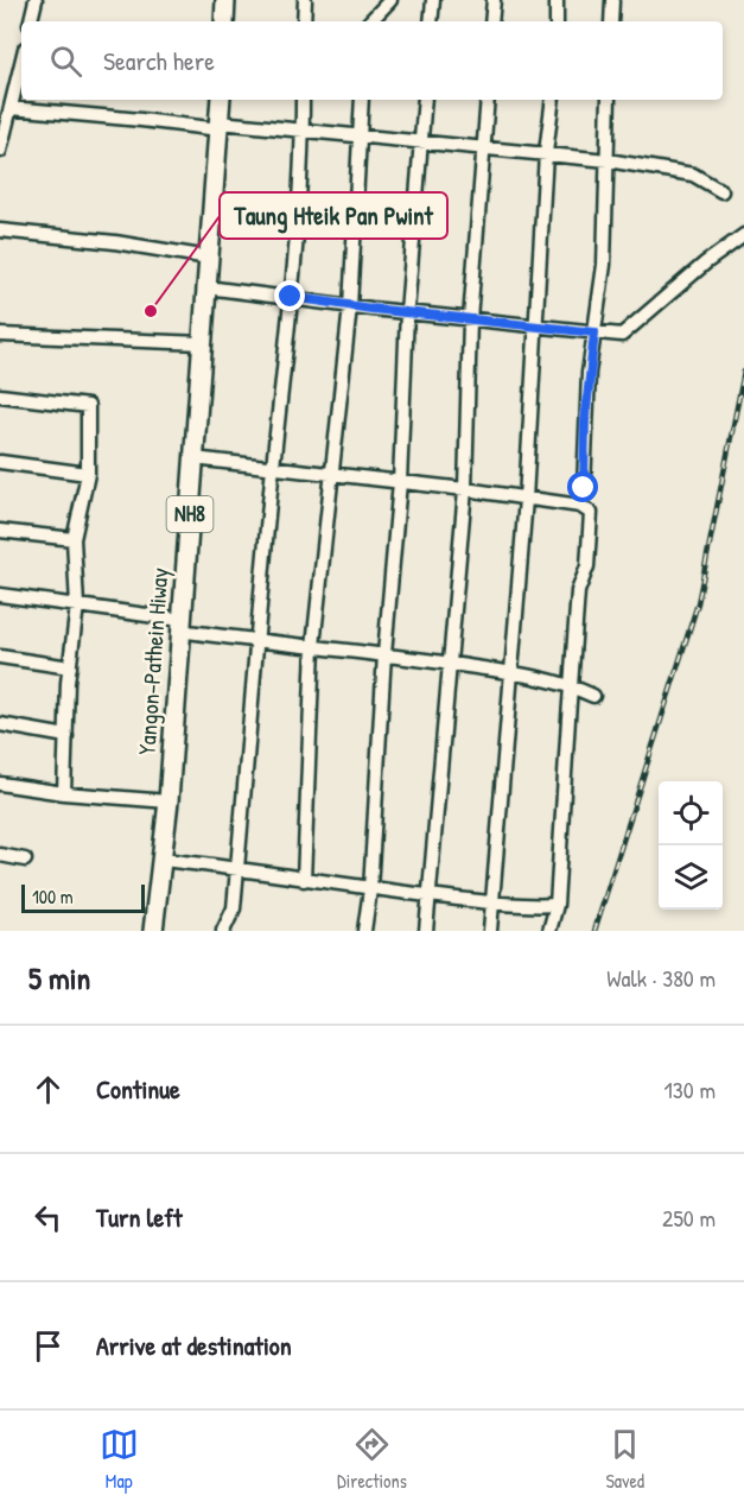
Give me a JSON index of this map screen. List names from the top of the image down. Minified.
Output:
{"streets":{"highway":["NH8","Yangon-Pathein Hiway"]},"places":["Taung Hteik Pan Pwint"],"scale_bar":"100 m","page":{"search":"Search here","scale":"100 m","heading":["5 min","Walk · 380 m"],"list":[["Continue","130 m"],["Turn left","250 m"],"Arrive at destination"],"nav":["Map","Directions","Saved"]}}
